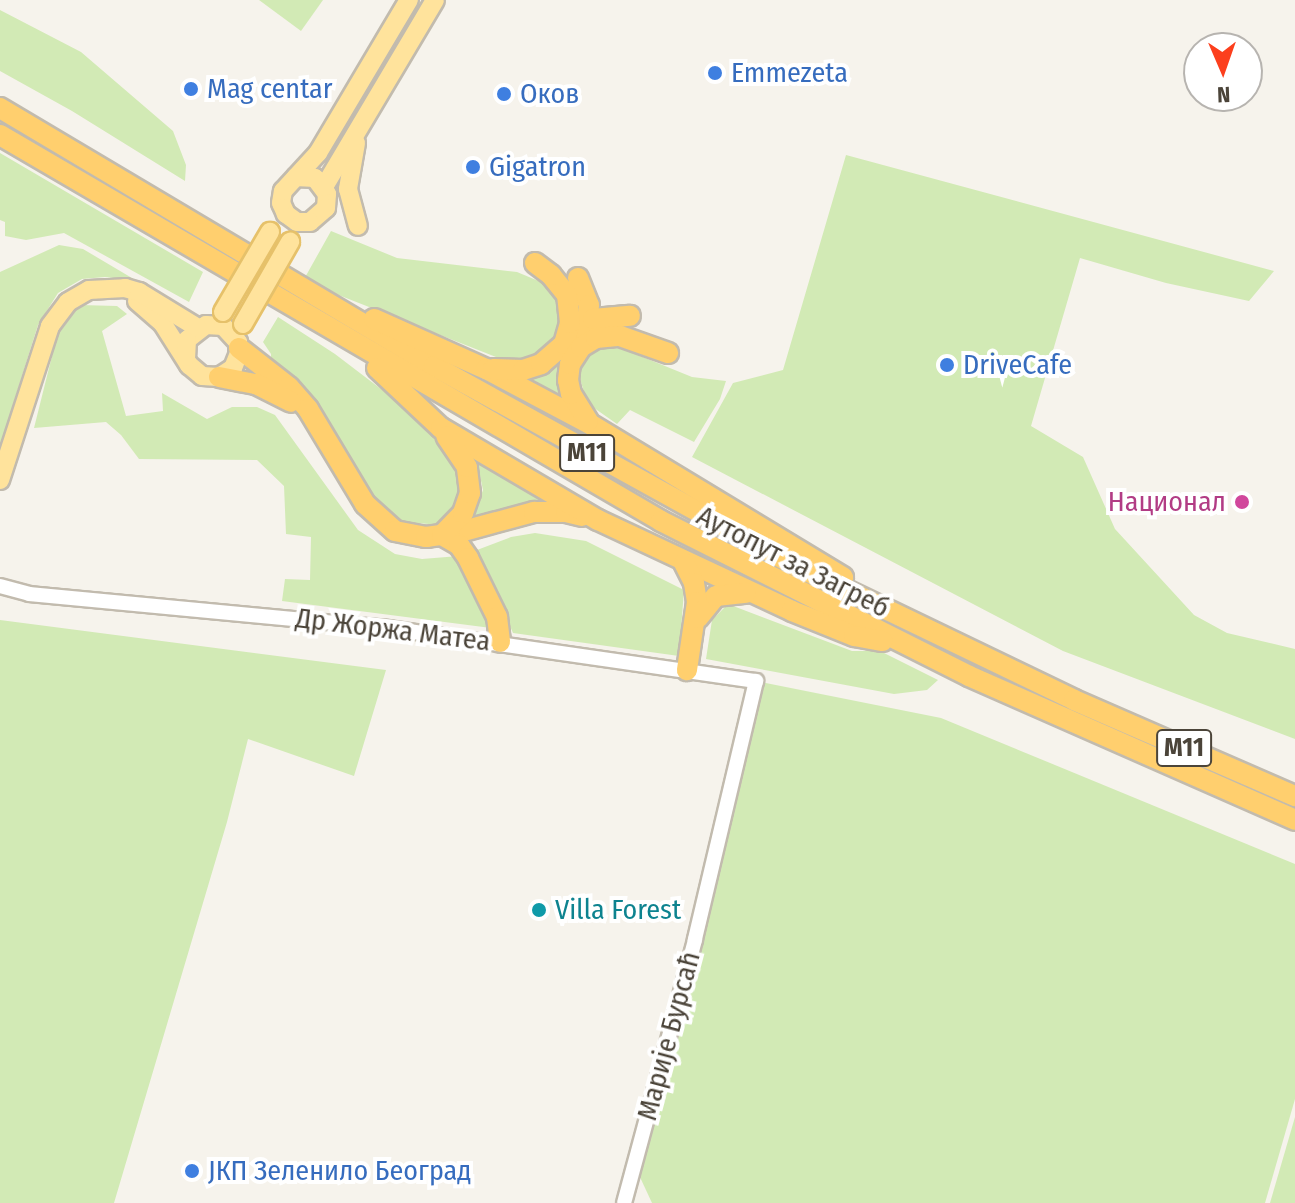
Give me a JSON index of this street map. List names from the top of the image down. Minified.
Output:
{"streets":{"highway":["M11","Аутопут за Загреб"],"street":["Др Жоржа Матеа","Марије Бурсаћ"]},"crossings":[["M11","Аутопут за Загреб"],["Др Жоржа Матеа","Марије Бурсаћ"]],"places":["Emmezeta","Mag centar","Оков","Gigatron","DriveCafe","Национал","Villa Forest","ЈКП Зеленило Београд"],"north":"bottom"}
